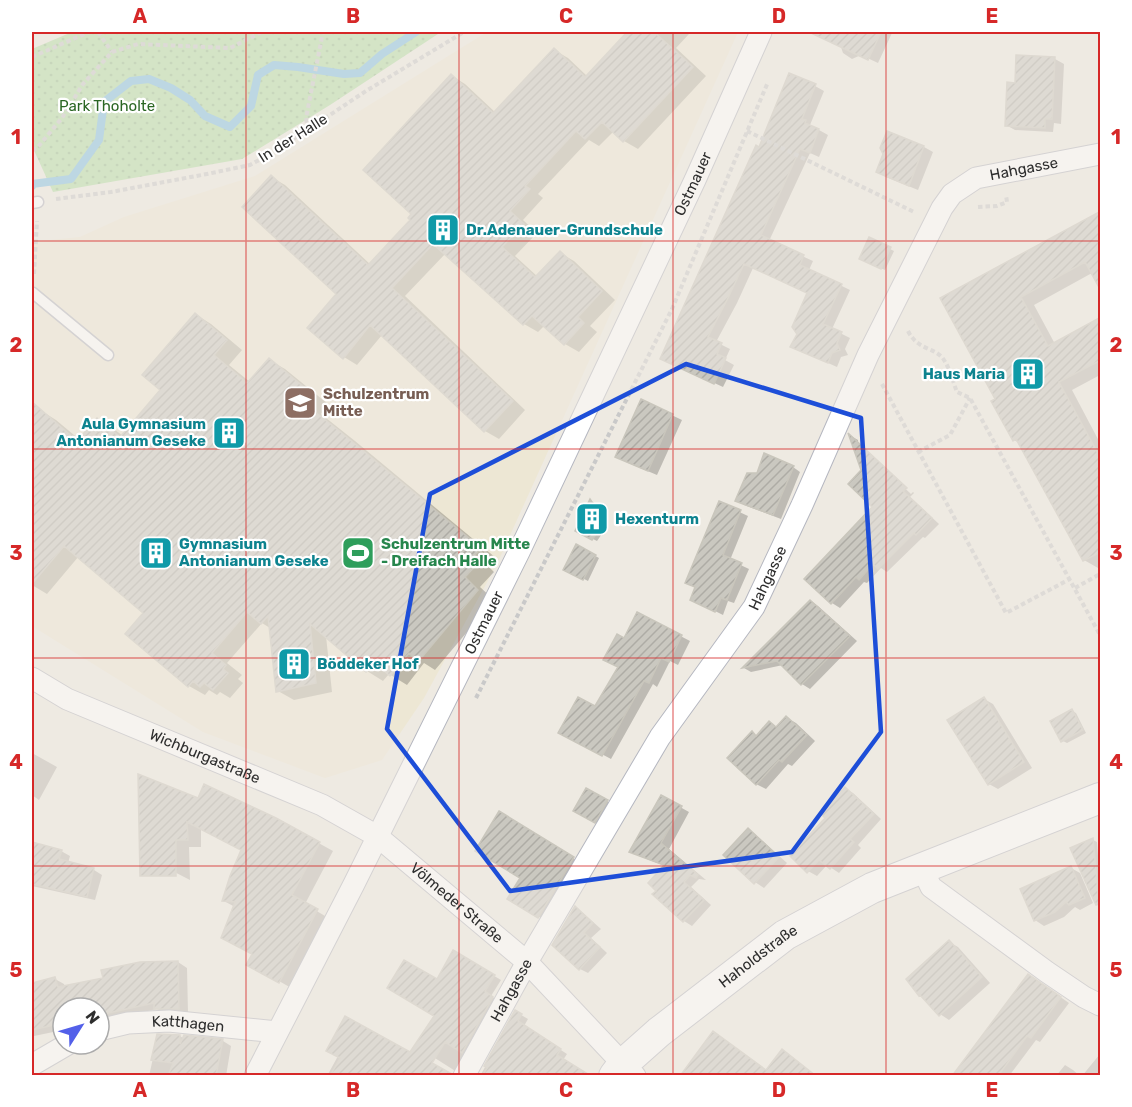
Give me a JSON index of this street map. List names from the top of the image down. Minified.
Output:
{"streets":{"street":["Hahgasse","Ostmauer","Wichburgastraße","Völmeder Straße","Haholdstraße","Katthagen"],"path":["In der Halle"]},"crossings":[["Hahgasse","Völmeder Straße"],["Ostmauer","Wichburgastraße"],["Ostmauer","Völmeder Straße"],["Ostmauer","Katthagen"],["Wichburgastraße","Völmeder Straße"],["Völmeder Straße","Haholdstraße"]],"parks":["Park Thoholte"],"places":{"building":["Dr.Adenauer-Grundschule","Haus Maria","Aula Gymnasium Antonianum Geseke","Hexenturm","Gymnasium Antonianum Geseke","Böddeker Hof"],"school or university":["Schulzentrum Mitte"],"sports":["Schulzentrum Mitte - Dreifach Halle"]},"north":"top right","grid":{"columns":["A","B","C","D","E"],"rows":["1","2","3","4","5"]}}
